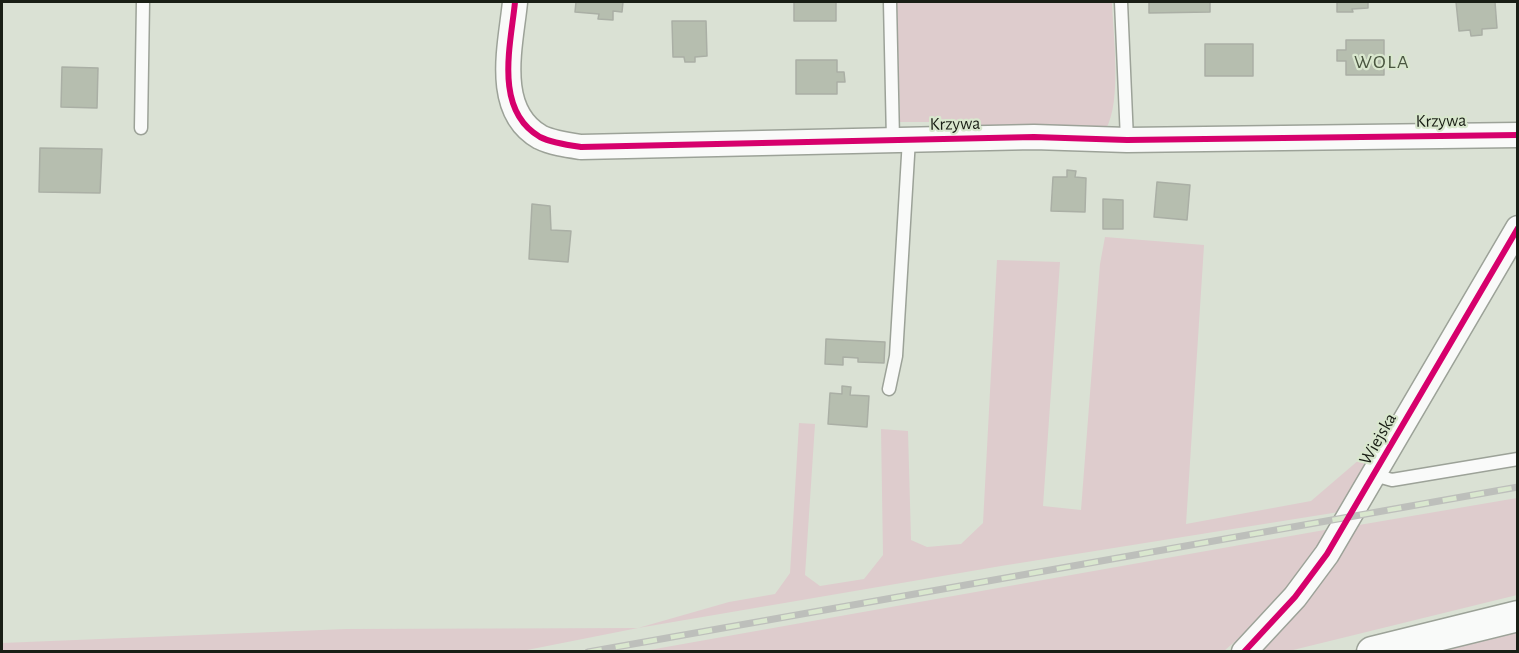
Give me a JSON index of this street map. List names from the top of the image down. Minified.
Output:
{"streets":{"street":["Krzywa","Wiejska"]},"districts":["WOLA"]}
